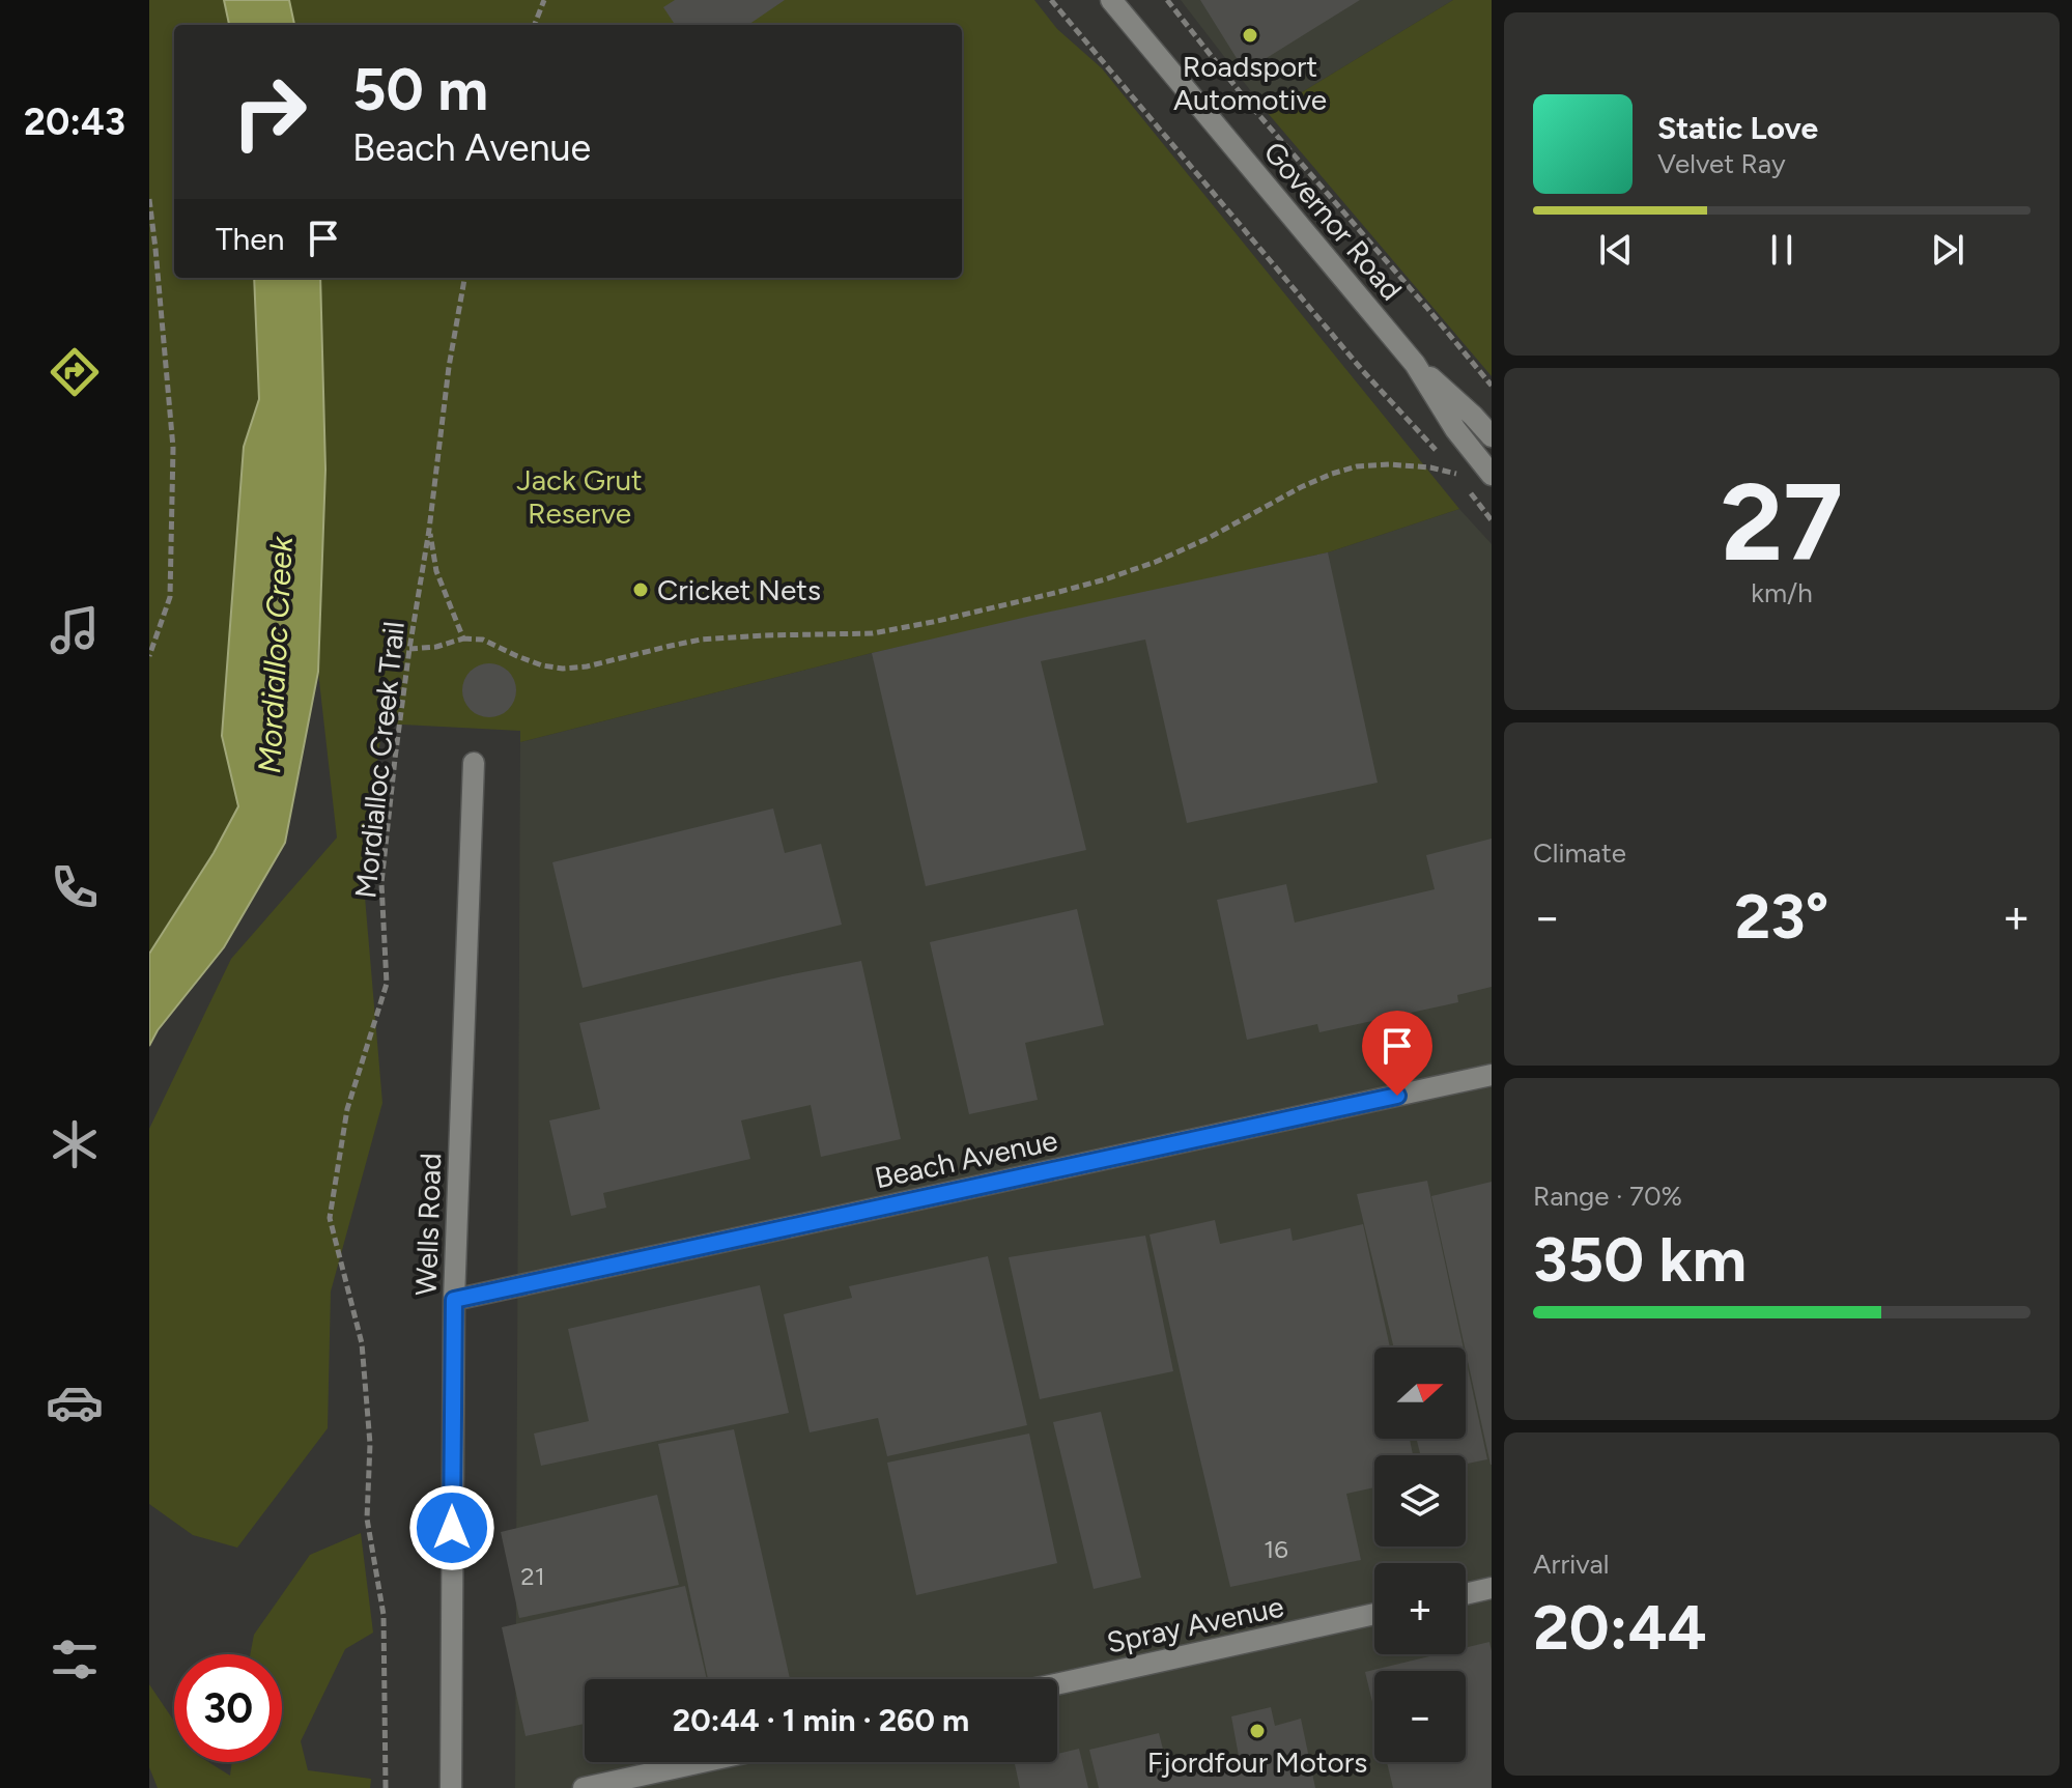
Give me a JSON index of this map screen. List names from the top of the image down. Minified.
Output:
{"streets":{"street":["Governor Road","Beach Avenue","Wells Road","Spray Avenue"],"path":["Mordialloc Creek Trail"]},"crossings":[["Beach Avenue","Wells Road"]],"water":["Mordialloc Creek"],"parks":["Jack Grut Reserve"],"places":["Roadsport Automotive","Cricket Nets","Fjordfour Motors"],"house_numbers":["16","21"],"north":"right","page":{"tabs":"20:43","turn":["50 m","Beach Avenue"],"song":["Static Love","Velvet Ray"],"then":"Then","tile":[["27","km/h"],"Climate",["Range · 70%","350 km"],["Arrival","20:44"]],"heat":["−","23°","+"],"map_buttons":["+","−"],"limit":"30","trip":"20:44 · 1 min · 260 m"}}
